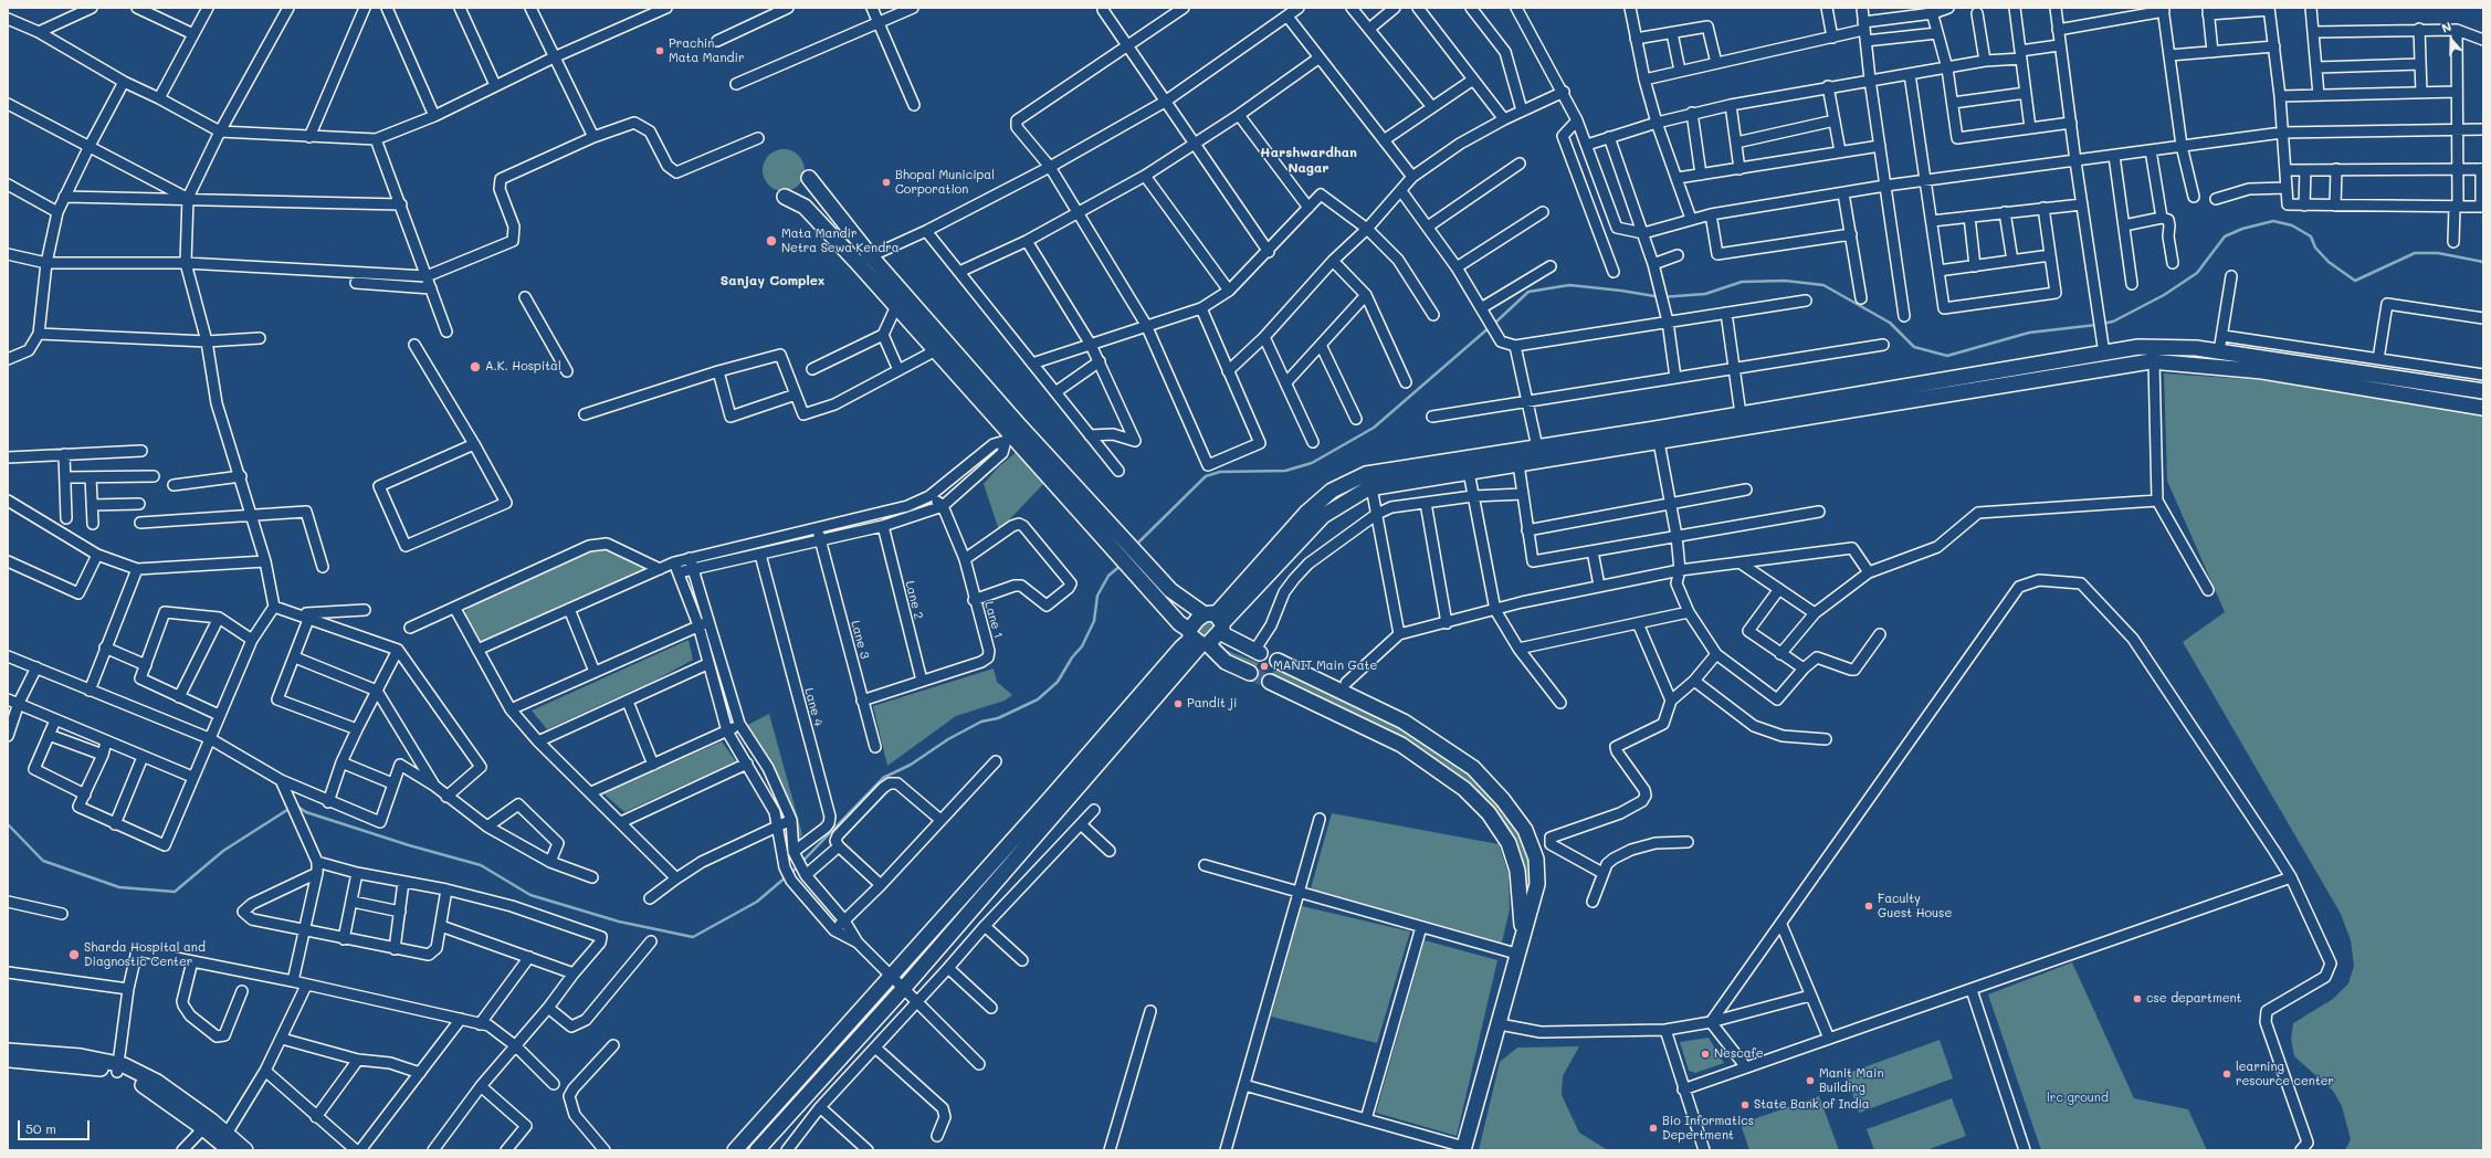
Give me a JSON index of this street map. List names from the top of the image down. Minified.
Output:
{"streets":{"street":["Lane 2","Lane 1","Lane 3","Lane 4"]},"crossings":[["Lane 2","Lane 1"],["Lane 1","Lane 3"]],"districts":["Harshwardhan Nagar","Sanjay Complex"],"parks":["lrc ground"],"places":["Prachin Mata Mandir","Bhopal Municipal Corporation","Mata Mandir Netra Sewa Kendra","A.K. Hospital","MANIT Main Gate","Pandit ji","Faculty Guest House","Sharda Hospital and Diagnostic Center","cse department","Nescafe","learning resource center","Manit Main Building","State Bank of India","Bio Informatics Depertment"],"scale_bar":"50 m","north":"top"}
